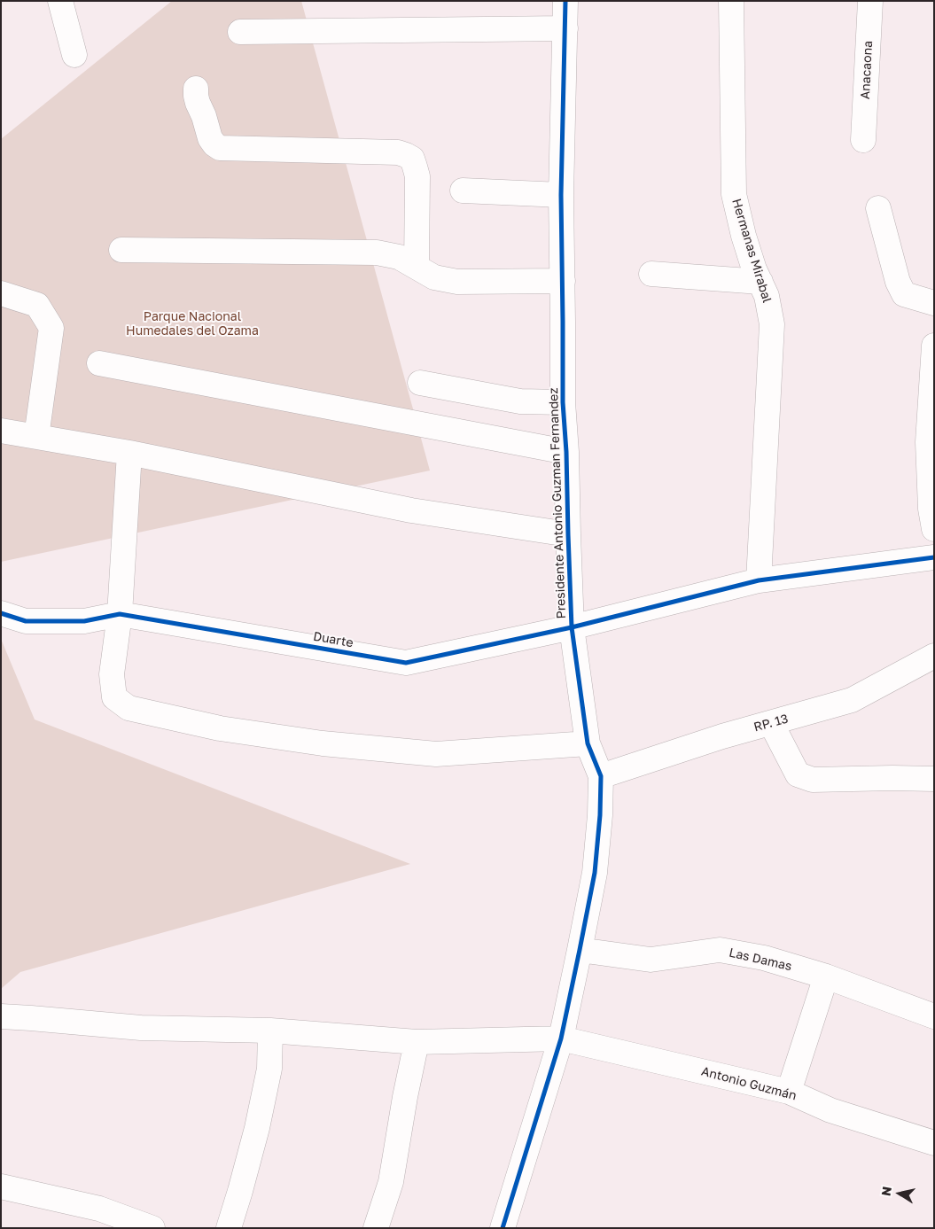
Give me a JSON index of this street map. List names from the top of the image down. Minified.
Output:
{"streets":{"street":["Anacaona","Hermanas Mirabal","Presidente Antonio Guzman Fernandez","Duarte","RP. 13","Las Damas","Antonio Guzmán"]},"crossings":[["Hermanas Mirabal","Duarte"],["Presidente Antonio Guzman Fernandez","Duarte"],["Presidente Antonio Guzman Fernandez","RP. 13"],["Presidente Antonio Guzman Fernandez","Las Damas"],["Presidente Antonio Guzman Fernandez","Antonio Guzmán"]],"parks":["Parque Nacional Humedales del Ozama"],"north":"left"}
